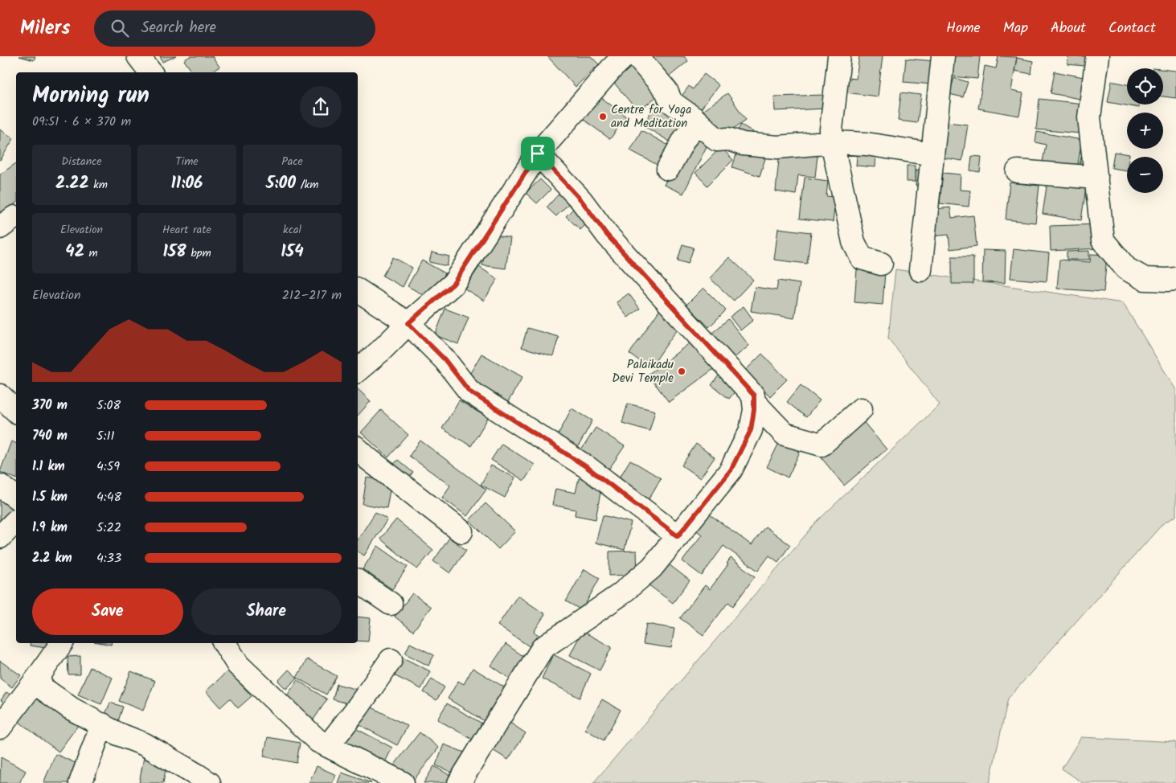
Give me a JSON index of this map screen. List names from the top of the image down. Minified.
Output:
{"places":["Centre for Yoga and Meditation","Palaikadu Devi Temple"],"page":{"header":"Milers","search":"Search here","nav":["Home","Map","About","Contact"],"map_buttons":["+","−"],"heading":["Morning run","09:51 · 6 × 370 m"],"stats":[["Distance","2.22 km"],["Time","11:06"],["Pace","5:00 /km"],["Elevation","42 m"],["Heart rate","158 bpm"],["kcal","154"]],"chart":["Elevation","212–217 m"],"list":[{"name":"370 m","note":"5:08"},{"name":"740 m","note":"5:11"},{"name":"1.1 km","note":"4:59"},{"name":"1.5 km","note":"4:48"},{"name":"1.9 km","note":"5:22"},{"name":"2.2 km","note":"4:33"}],"buttons":["Save","Share"]}}
